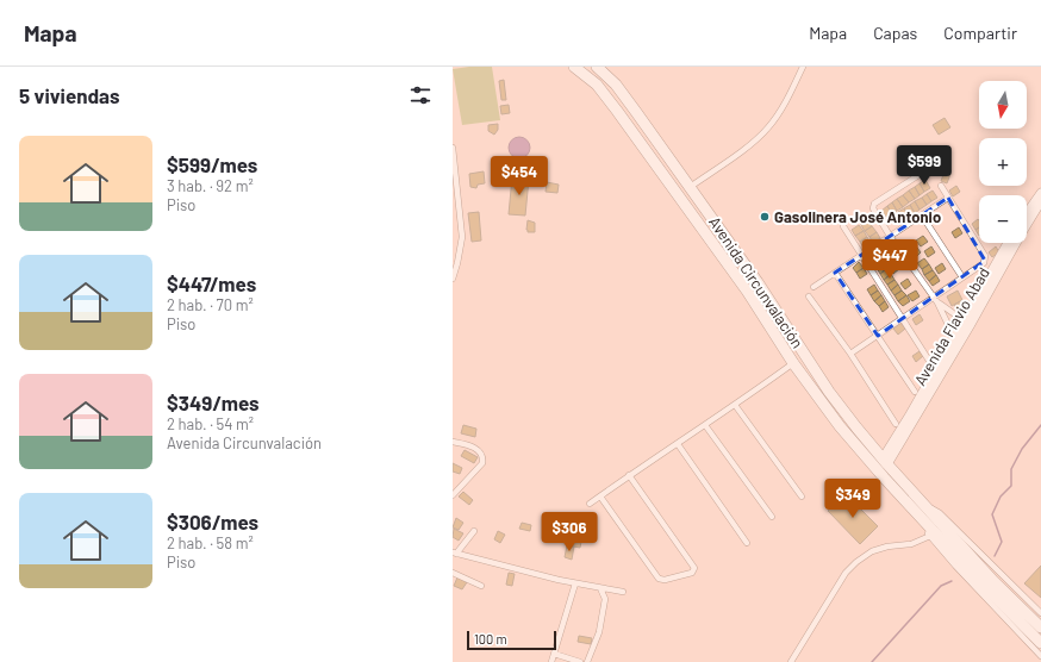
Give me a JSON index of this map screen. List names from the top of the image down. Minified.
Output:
{"streets":{"highway":["Avenida Circunvalación"],"street":["Avenida Flavio Abad"]},"crossings":[["Avenida Circunvalación","Avenida Flavio Abad"]],"places":["Gasolinera José Antonio"],"scale_bar":"100 m","north":"bottom","page":{"header":"Mapa","nav":["Mapa","Capas","Compartir"],"heading":"5 viviendas","map_buttons":["+","−"],"list":[{"name":"$599/mes","note":"3 hab. · 92 m² · Piso"},{"name":"$447/mes","note":"2 hab. · 70 m² · Piso"},{"name":"$349/mes","note":"2 hab. · 54 m² · Avenida Circunvalación"},{"name":"$306/mes","note":"2 hab. · 58 m² · Piso"}],"price":["$599","$454","$447","$349","$306"],"scale":"100 m"}}
